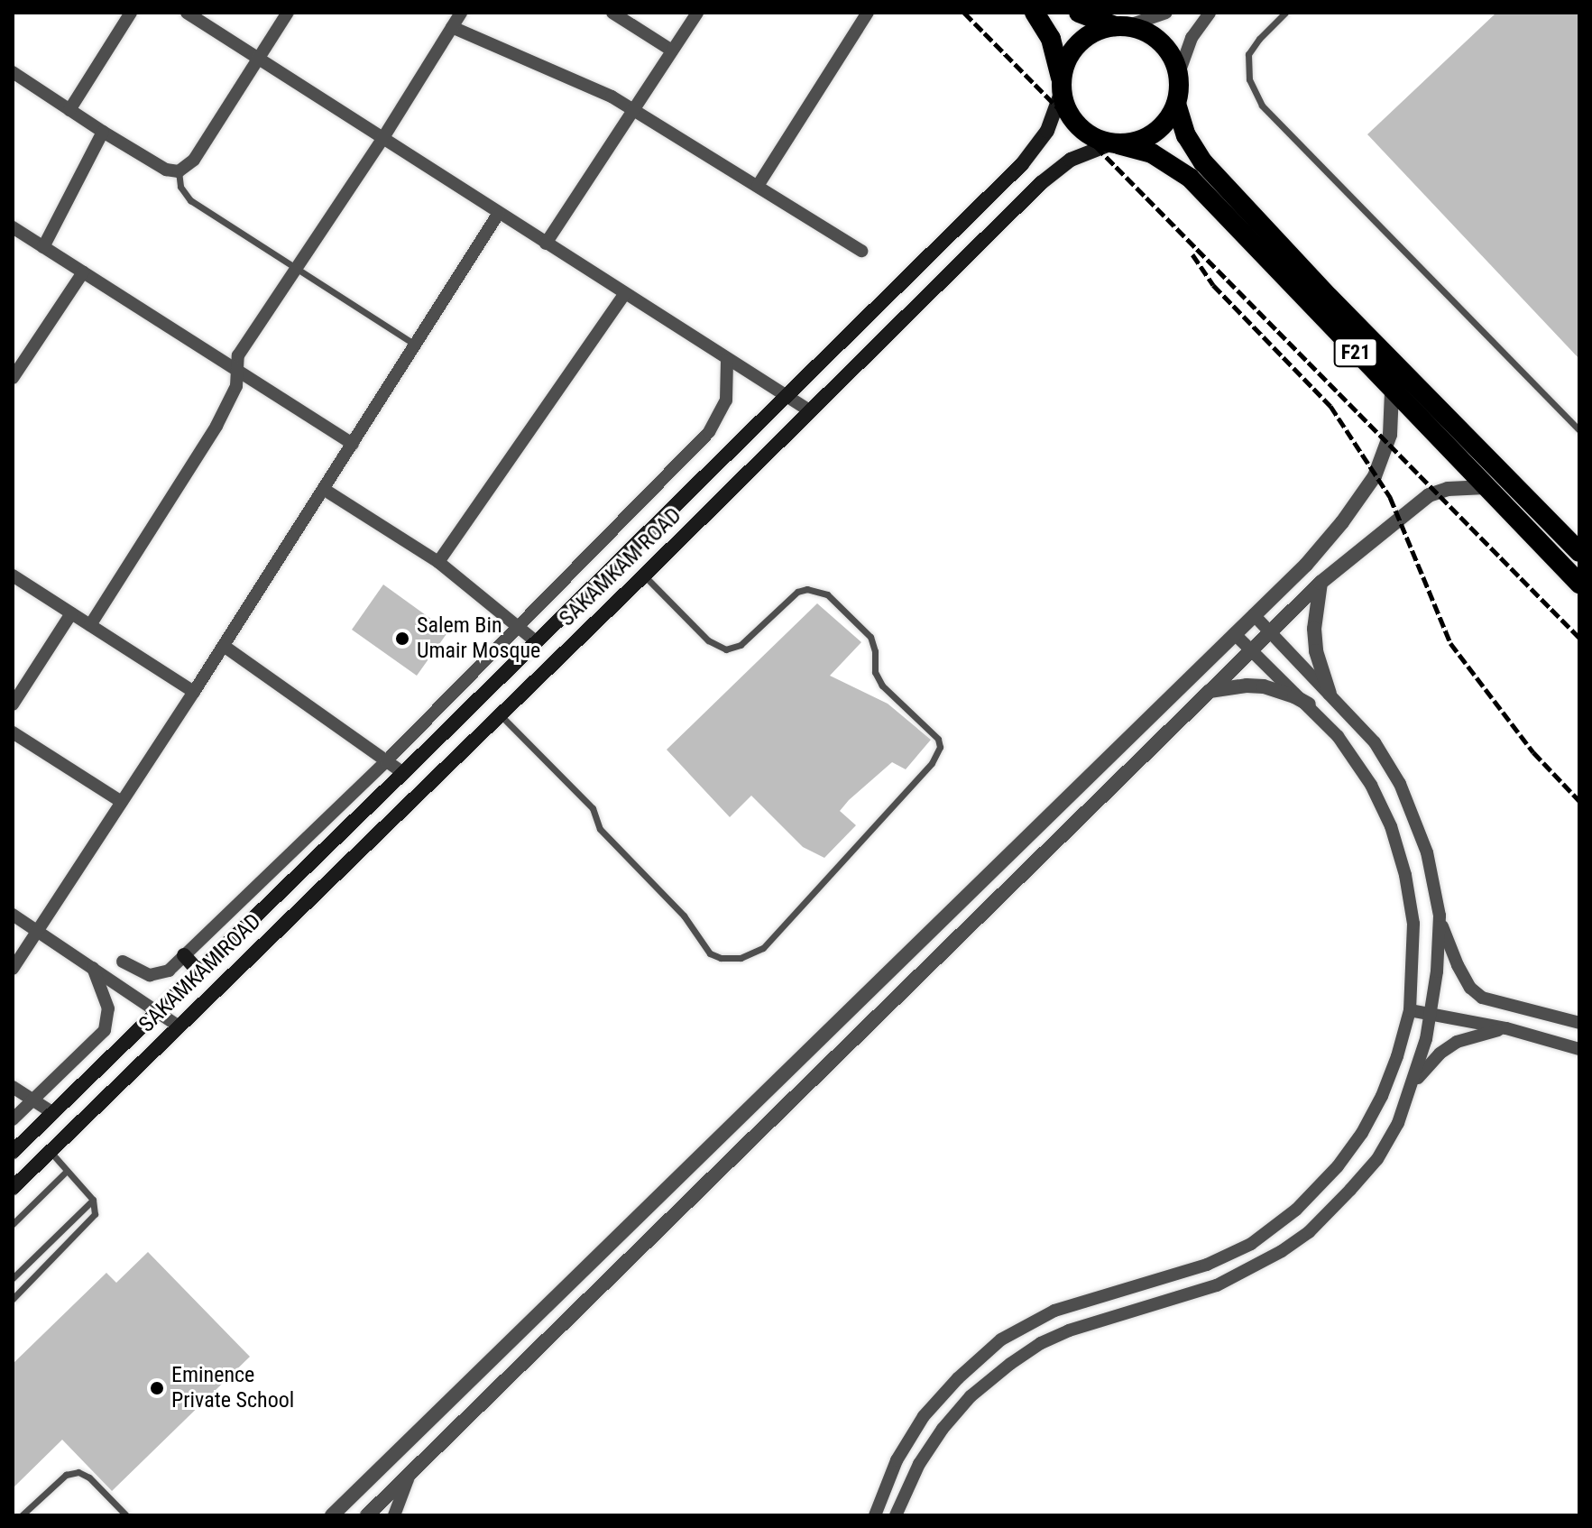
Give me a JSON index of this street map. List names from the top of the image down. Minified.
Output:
{"streets":{"highway":["F21"],"main road":["SAKAMKAM ROAD"]},"crossings":[["F21","SAKAMKAM ROAD"]],"places":["Salem Bin Umair Mosque","Eminence Private School"]}
